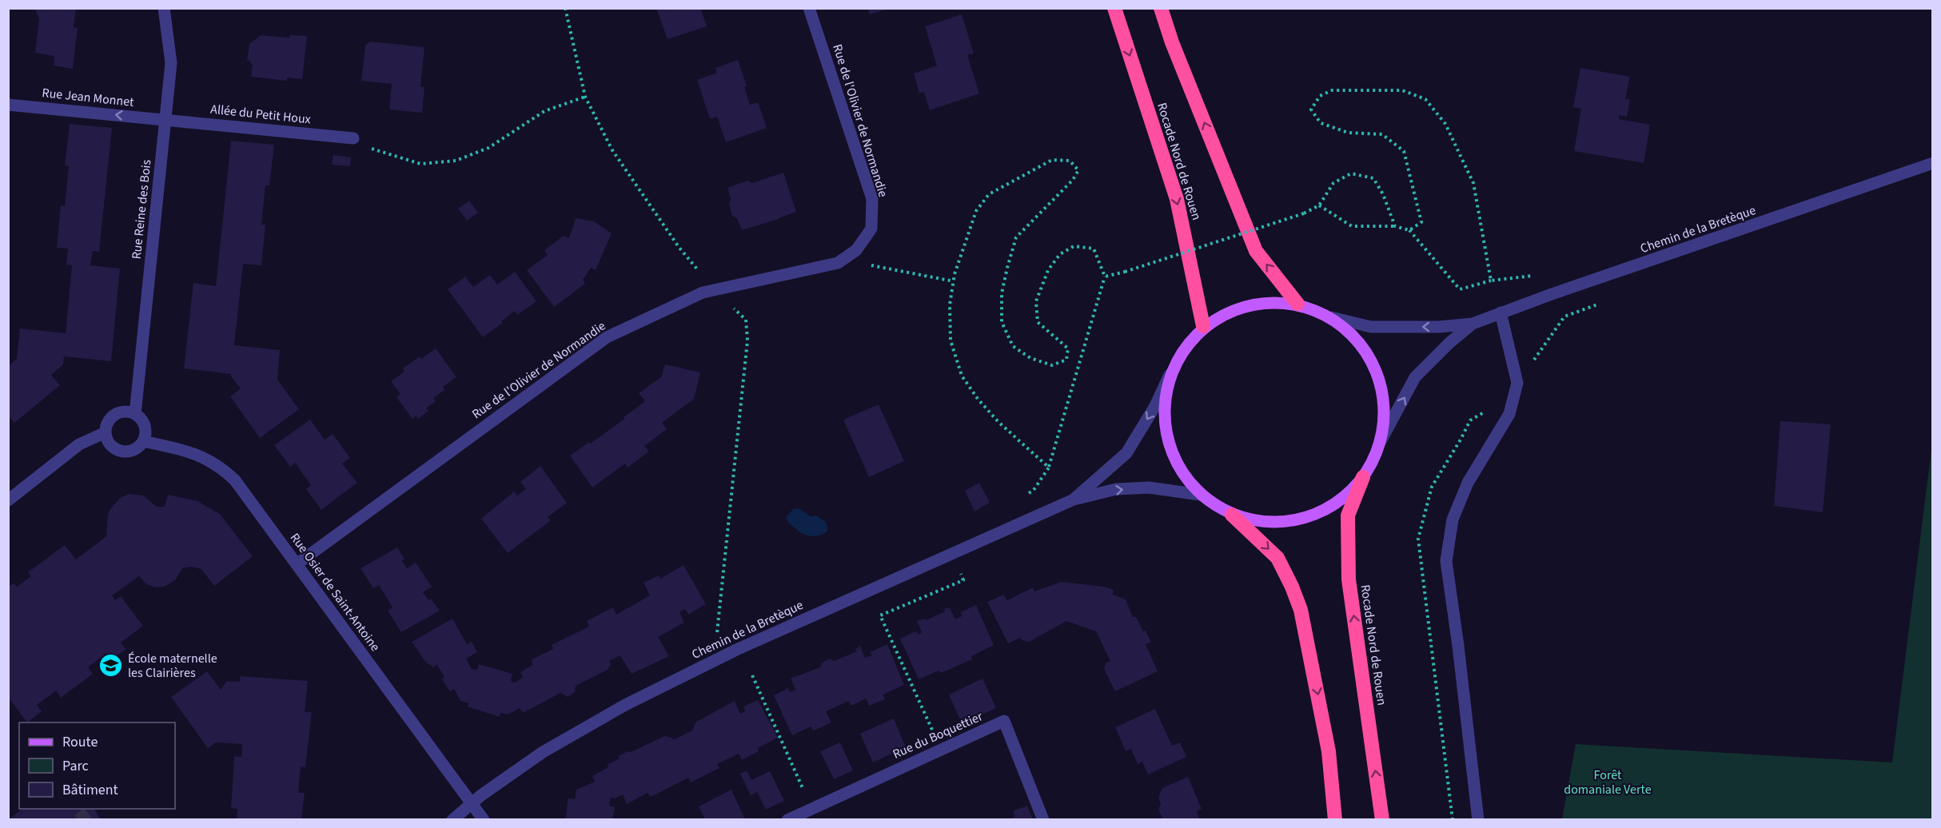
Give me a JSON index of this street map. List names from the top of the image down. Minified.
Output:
{"streets":{"highway":["Rocade Nord de Rouen"],"street":["Rue Jean Monnet","Allée du Petit Houx","Rue de l'Olivier de Normandie","Rue Reine des Bois","Chemin de la Bretèque","Rue Osier de Saint-Antoine","Rue du Boquettier"]},"crossings":[["Rue Jean Monnet","Allée du Petit Houx"],["Rue Jean Monnet","Rue Reine des Bois"],["Allée du Petit Houx","Rue Reine des Bois"],["Rue de l'Olivier de Normandie","Rue Osier de Saint-Antoine"],["Rue Reine des Bois","Rue Osier de Saint-Antoine"],["Chemin de la Bretèque","Rue Osier de Saint-Antoine"]],"one_way":["Rue Jean Monnet"],"parks":["Forêt domaniale Verte"],"places":{"school or university":["École maternelle les Clairières"]},"legend":["Route","Parc","Bâtiment"]}
